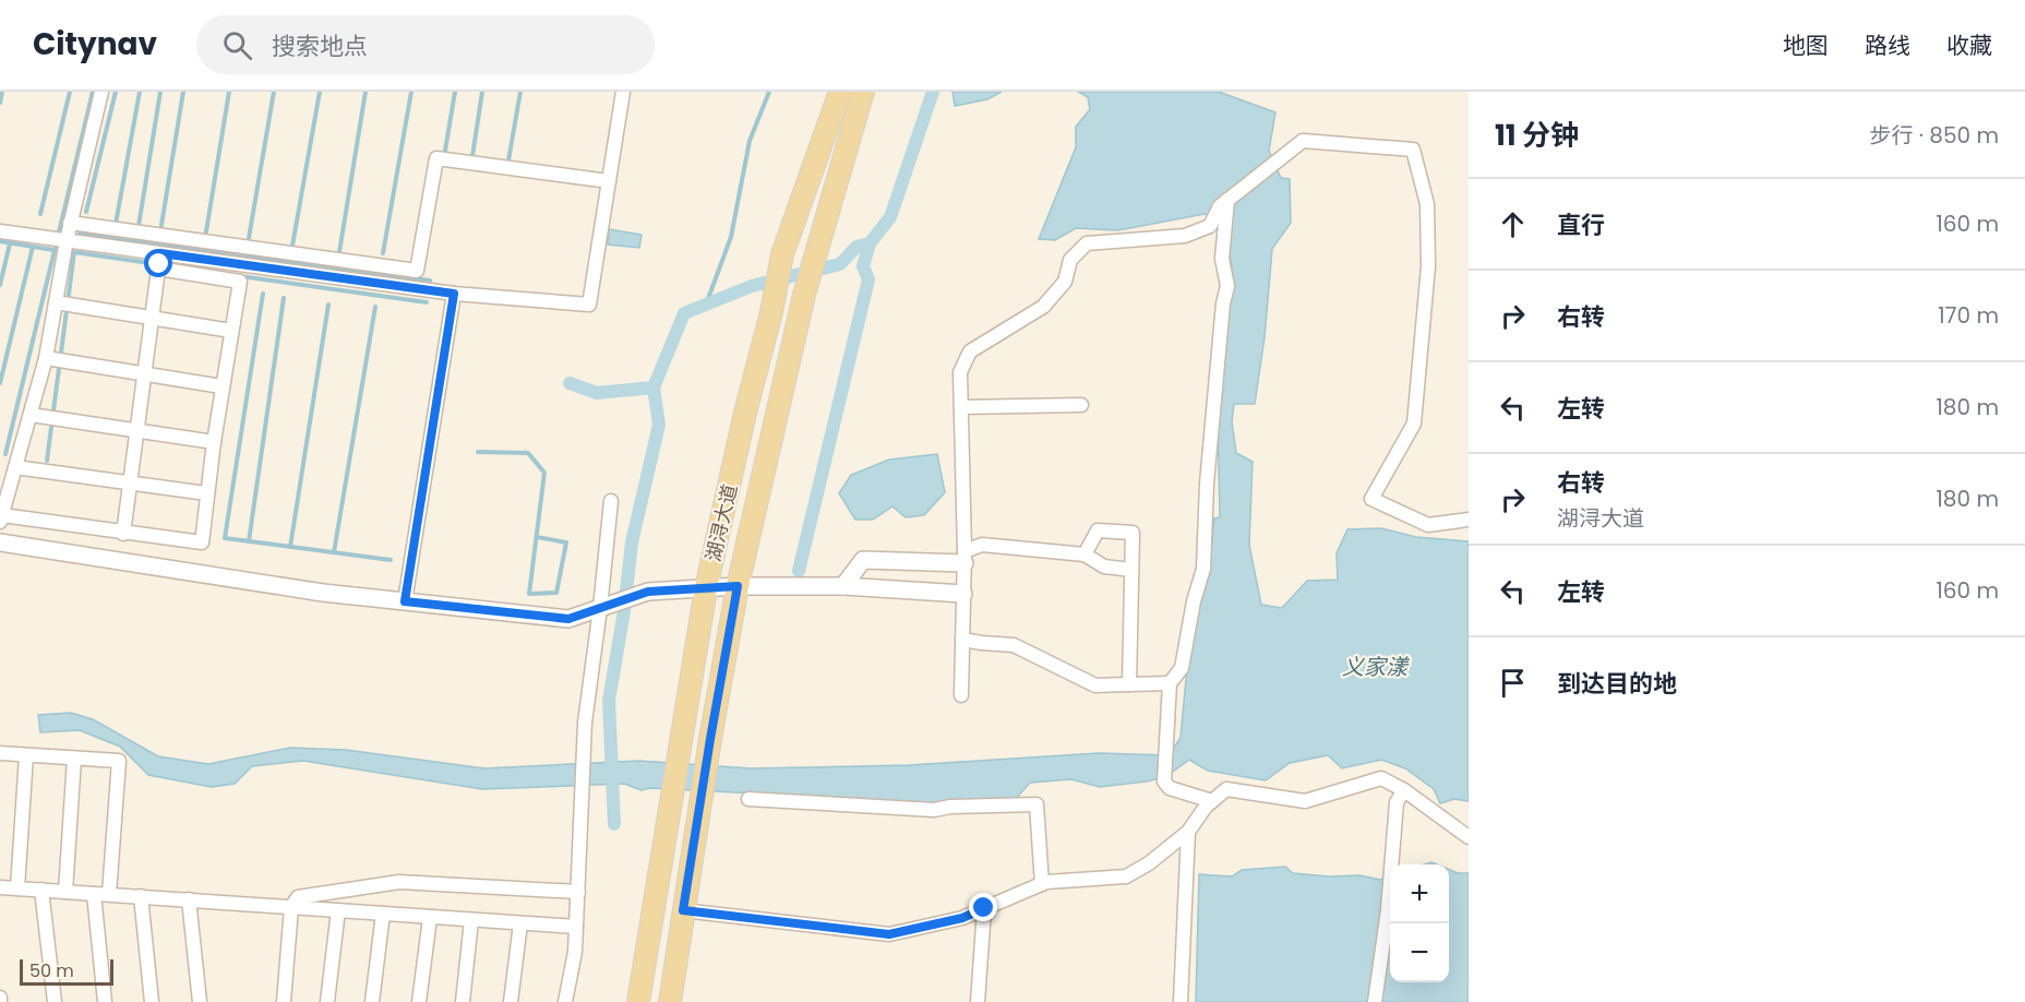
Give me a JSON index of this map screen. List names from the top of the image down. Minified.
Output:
{"streets":{"main road":["湖浔大道"]},"water":["义家漾"],"scale_bar":"50 m","page":{"header":"Citynav","search":"搜索地点","nav":["地图","路线","收藏"],"heading":["11 分钟","步行 · 850 m"],"list":[["直行","160 m"],["右转","170 m"],["左转","180 m"],["右转","湖浔大道","180 m"],["左转","160 m"],"到达目的地"],"map_buttons":["+","−"],"scale":"50 m"}}
